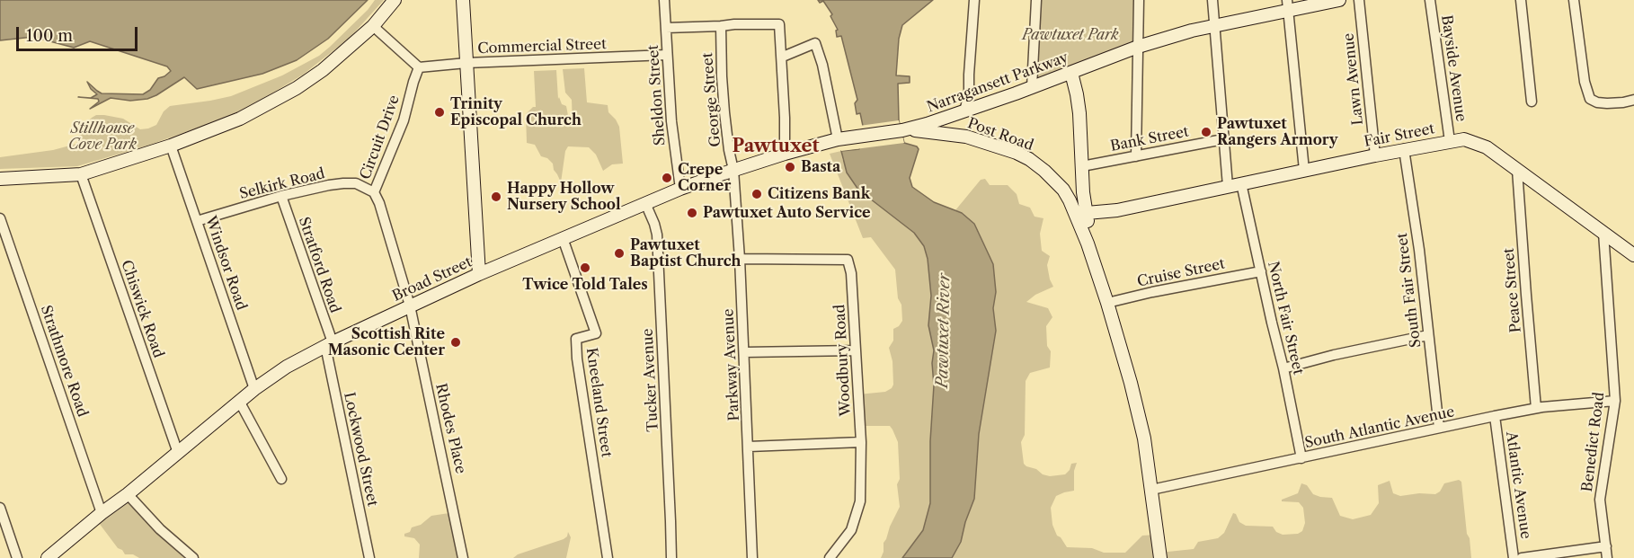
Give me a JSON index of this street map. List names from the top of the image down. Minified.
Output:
{"streets":{"street":["Commercial Street","Bayside Avenue","Lawn Avenue","Narragansett Parkway","Sheldon Street","George Street","Post Road","Fair Street","Circuit Drive","Bank Street","Selkirk Road","Windsor Road","Stratford Road","Cruise Street","Broad Street","South Fair Street","Peace Street","Chiswick Road","North Fair Street","Woodbury Road","Strathmore Road","Parkway Avenue","Tucker Avenue","Kneeland Street","South Atlantic Avenue","Rhodes Place","Benedict Road","Lockwood Street","Atlantic Avenue"]},"crossings":[["Commercial Street","Sheldon Street"],["Commercial Street","Circuit Drive"],["Bayside Avenue","Fair Street"],["Lawn Avenue","Fair Street"],["Narragansett Parkway","Post Road"],["Narragansett Parkway","Broad Street"],["Sheldon Street","Broad Street"],["George Street","Broad Street"],["George Street","Parkway Avenue"],["Post Road","Fair Street"],["Post Road","Bank Street"],["Post Road","Cruise Street"],["Post Road","South Atlantic Avenue"],["Fair Street","South Fair Street"],["Fair Street","Peace Street"],["Fair Street","North Fair Street"],["Fair Street","Benedict Road"],["Circuit Drive","Selkirk Road"],["Circuit Drive","Broad Street"],["Circuit Drive","Rhodes Place"],["Selkirk Road","Windsor Road"],["Selkirk Road","Stratford Road"],["Windsor Road","Broad Street"],["Stratford Road","Broad Street"],["Stratford Road","Lockwood Street"],["Cruise Street","North Fair Street"],["Broad Street","Chiswick Road"],["Broad Street","Strathmore Road"],["Broad Street","Parkway Avenue"],["Broad Street","Tucker Avenue"],["Broad Street","Kneeland Street"],["Broad Street","Rhodes Place"],["Broad Street","Lockwood Street"],["South Fair Street","South Atlantic Avenue"],["Peace Street","South Atlantic Avenue"],["North Fair Street","South Atlantic Avenue"],["Woodbury Road","Parkway Avenue"],["South Atlantic Avenue","Benedict Road"],["South Atlantic Avenue","Atlantic Avenue"]],"districts":["Pawtuxet"],"water":["Pawtuxet River"],"parks":["Pawtuxet Park","Stillhouse Cove Park"],"places":["Trinity Episcopal Church","Pawtuxet Rangers Armory","Basta","Crepe Corner","Citizens Bank","Happy Hollow Nursery School","Pawtuxet Auto Service","Pawtuxet Baptist Church","Twice Told Tales","Scottish Rite Masonic Center"],"scale_bar":"100 m"}
